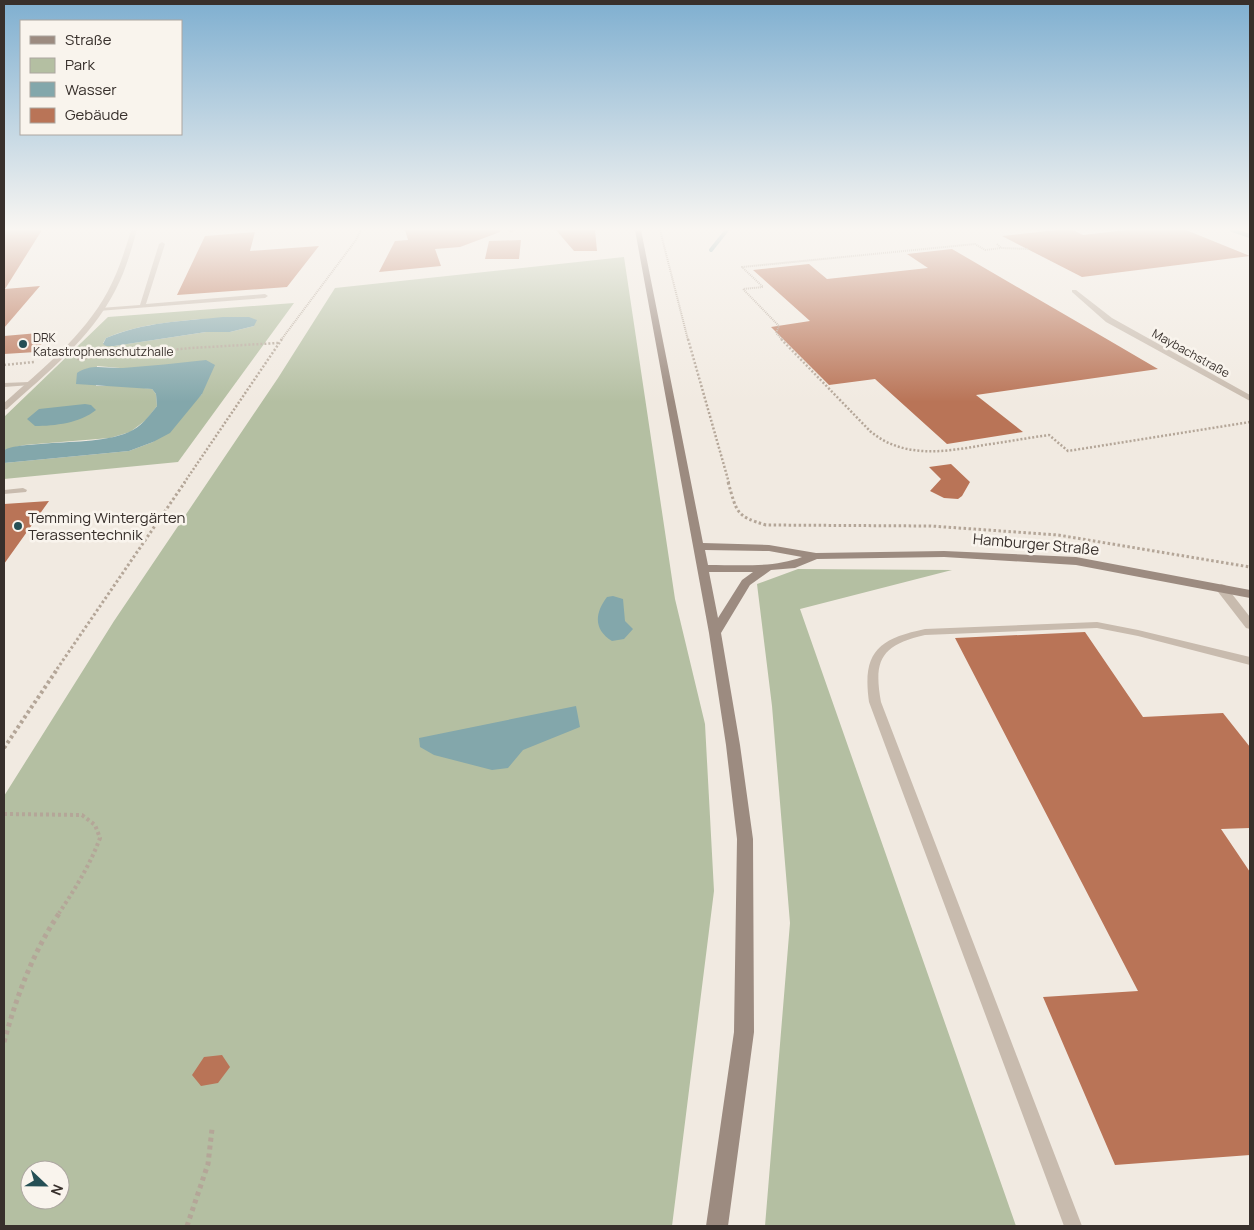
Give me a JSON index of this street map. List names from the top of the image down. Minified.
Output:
{"streets":{"main road":["Hamburger Straße"],"street":["Maybachstraße"]},"places":["DRK Katastrophenschutzhalle","Temming Wintergärten Terassentechnik"],"legend":["Straße","Park","Wasser","Gebäude"],"north":"right"}
